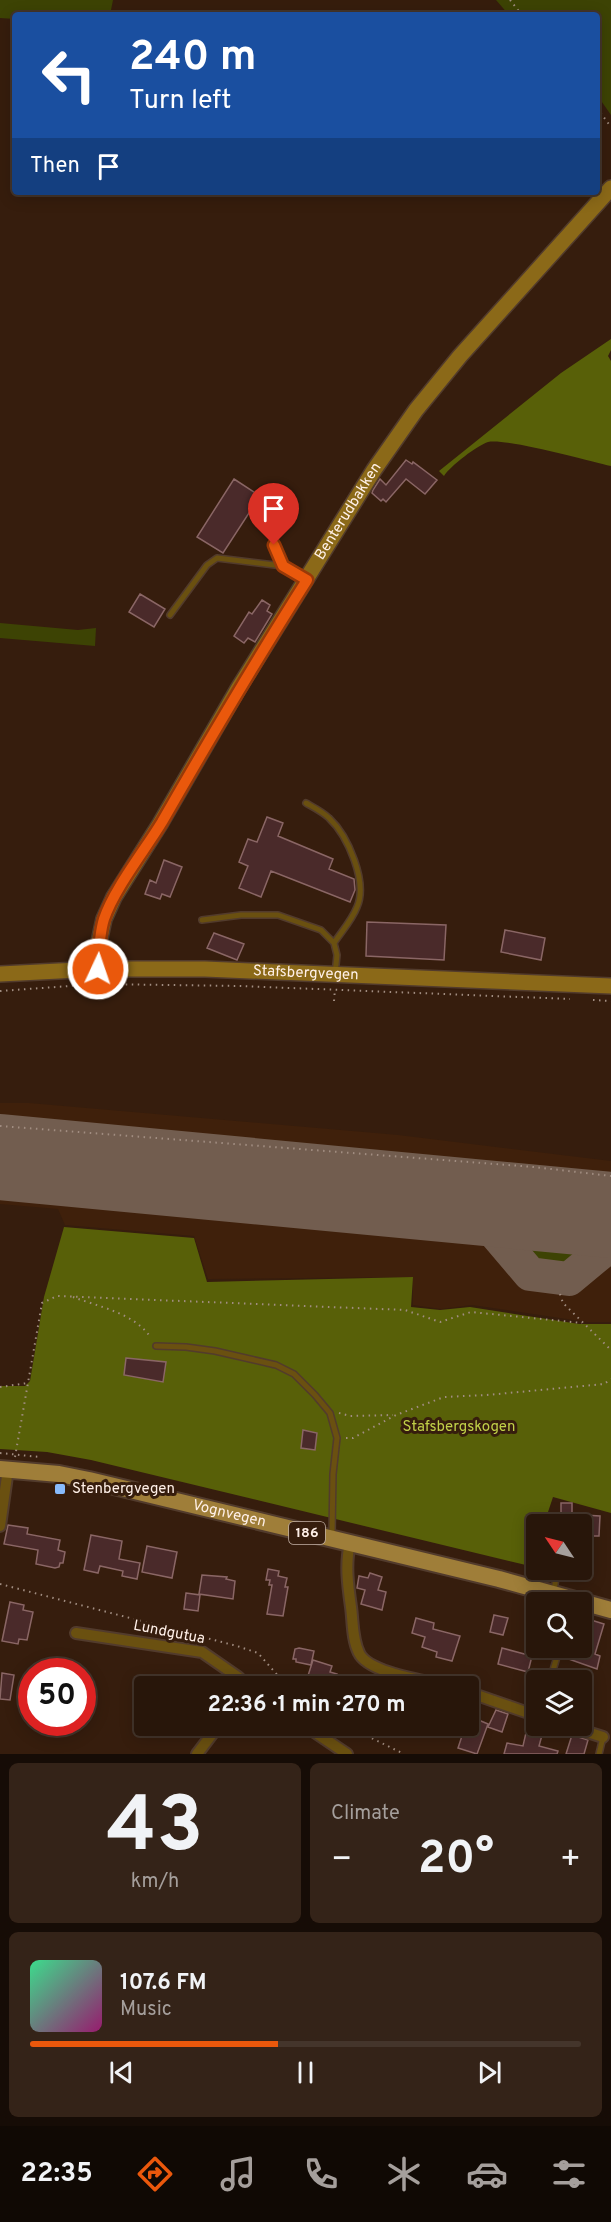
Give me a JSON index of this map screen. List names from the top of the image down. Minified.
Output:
{"streets":{"main road":["Benterudbakken","Stafsbergvegen","Vognvegen","186"],"street":["Lundgutua"]},"crossings":[["Benterudbakken","Stafsbergvegen"]],"parks":["Stafsbergskogen"],"places":{"transit":["Stenbergvegen"]},"north":"top left","page":{"turn":["240 m","Turn left"],"then":"Then","limit":"50","trip":"22:36 · 1 min · 270 m","tile":[["43","km/h"],"Climate"],"heat":["−","20°","+"],"song":["107.6 FM","Music"],"tabs":"22:35"}}
